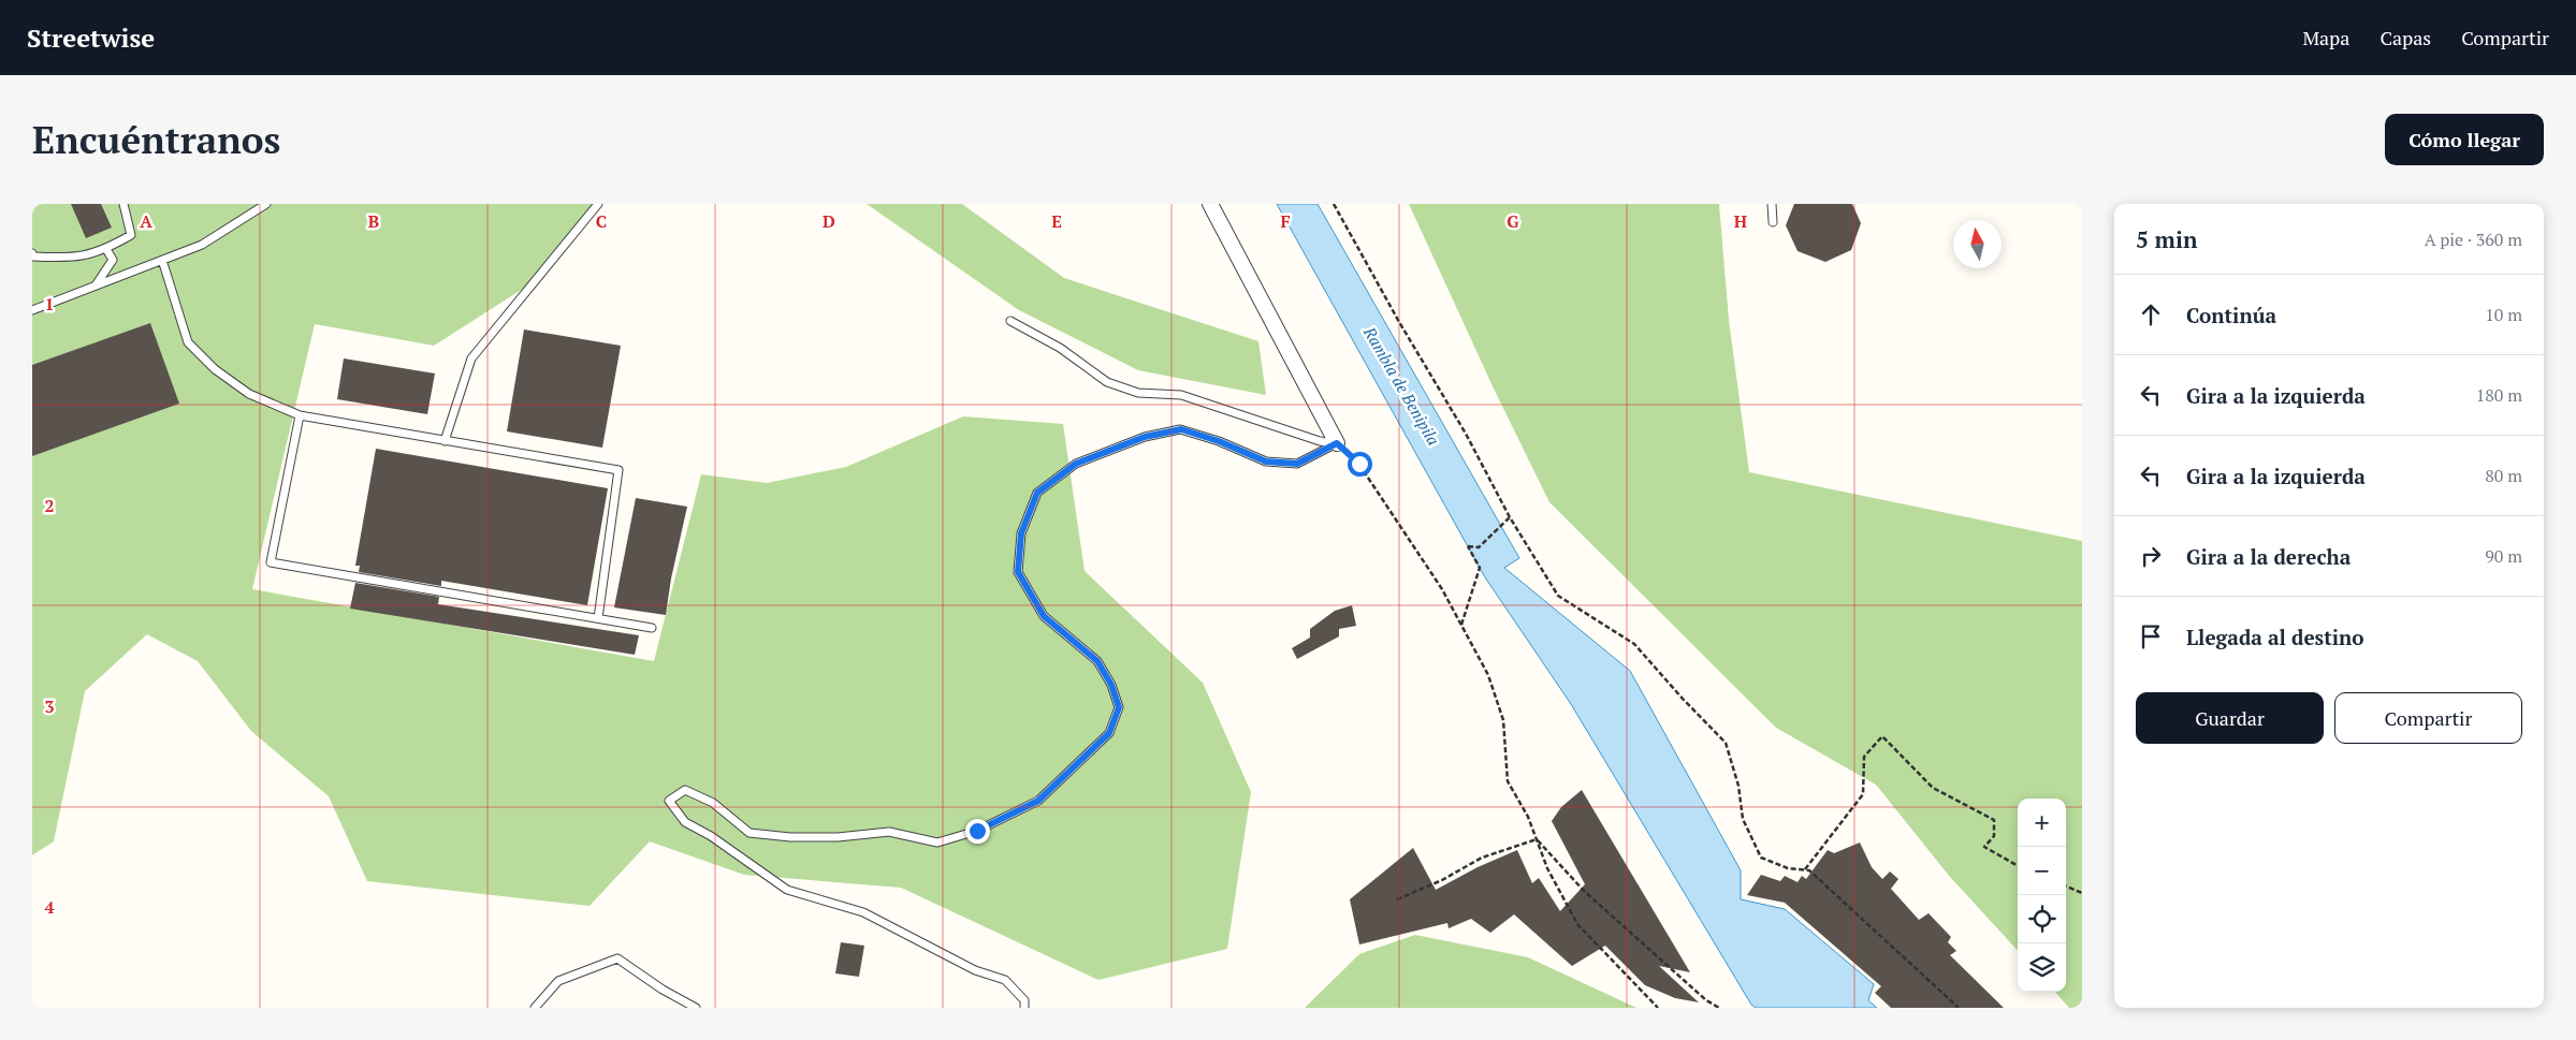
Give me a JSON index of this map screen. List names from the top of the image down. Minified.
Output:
{"water":["Rambla de Benipila"],"north":"top","page":{"header":"Streetwise","nav":["Mapa","Capas","Compartir"],"buttons":["Cómo llegar",["Guardar","Compartir"]],"title":"Encuéntranos","heading":["5 min","A pie · 360 m"],"list":[["Continúa","10 m"],["Gira a la izquierda","180 m"],["Gira a la izquierda","80 m"],["Gira a la derecha","90 m"],"Llegada al destino"],"map_buttons":["+","−"]},"grid":{"columns":["A","B","C","D","E","F","G","H"],"rows":["1","2","3","4"]}}
